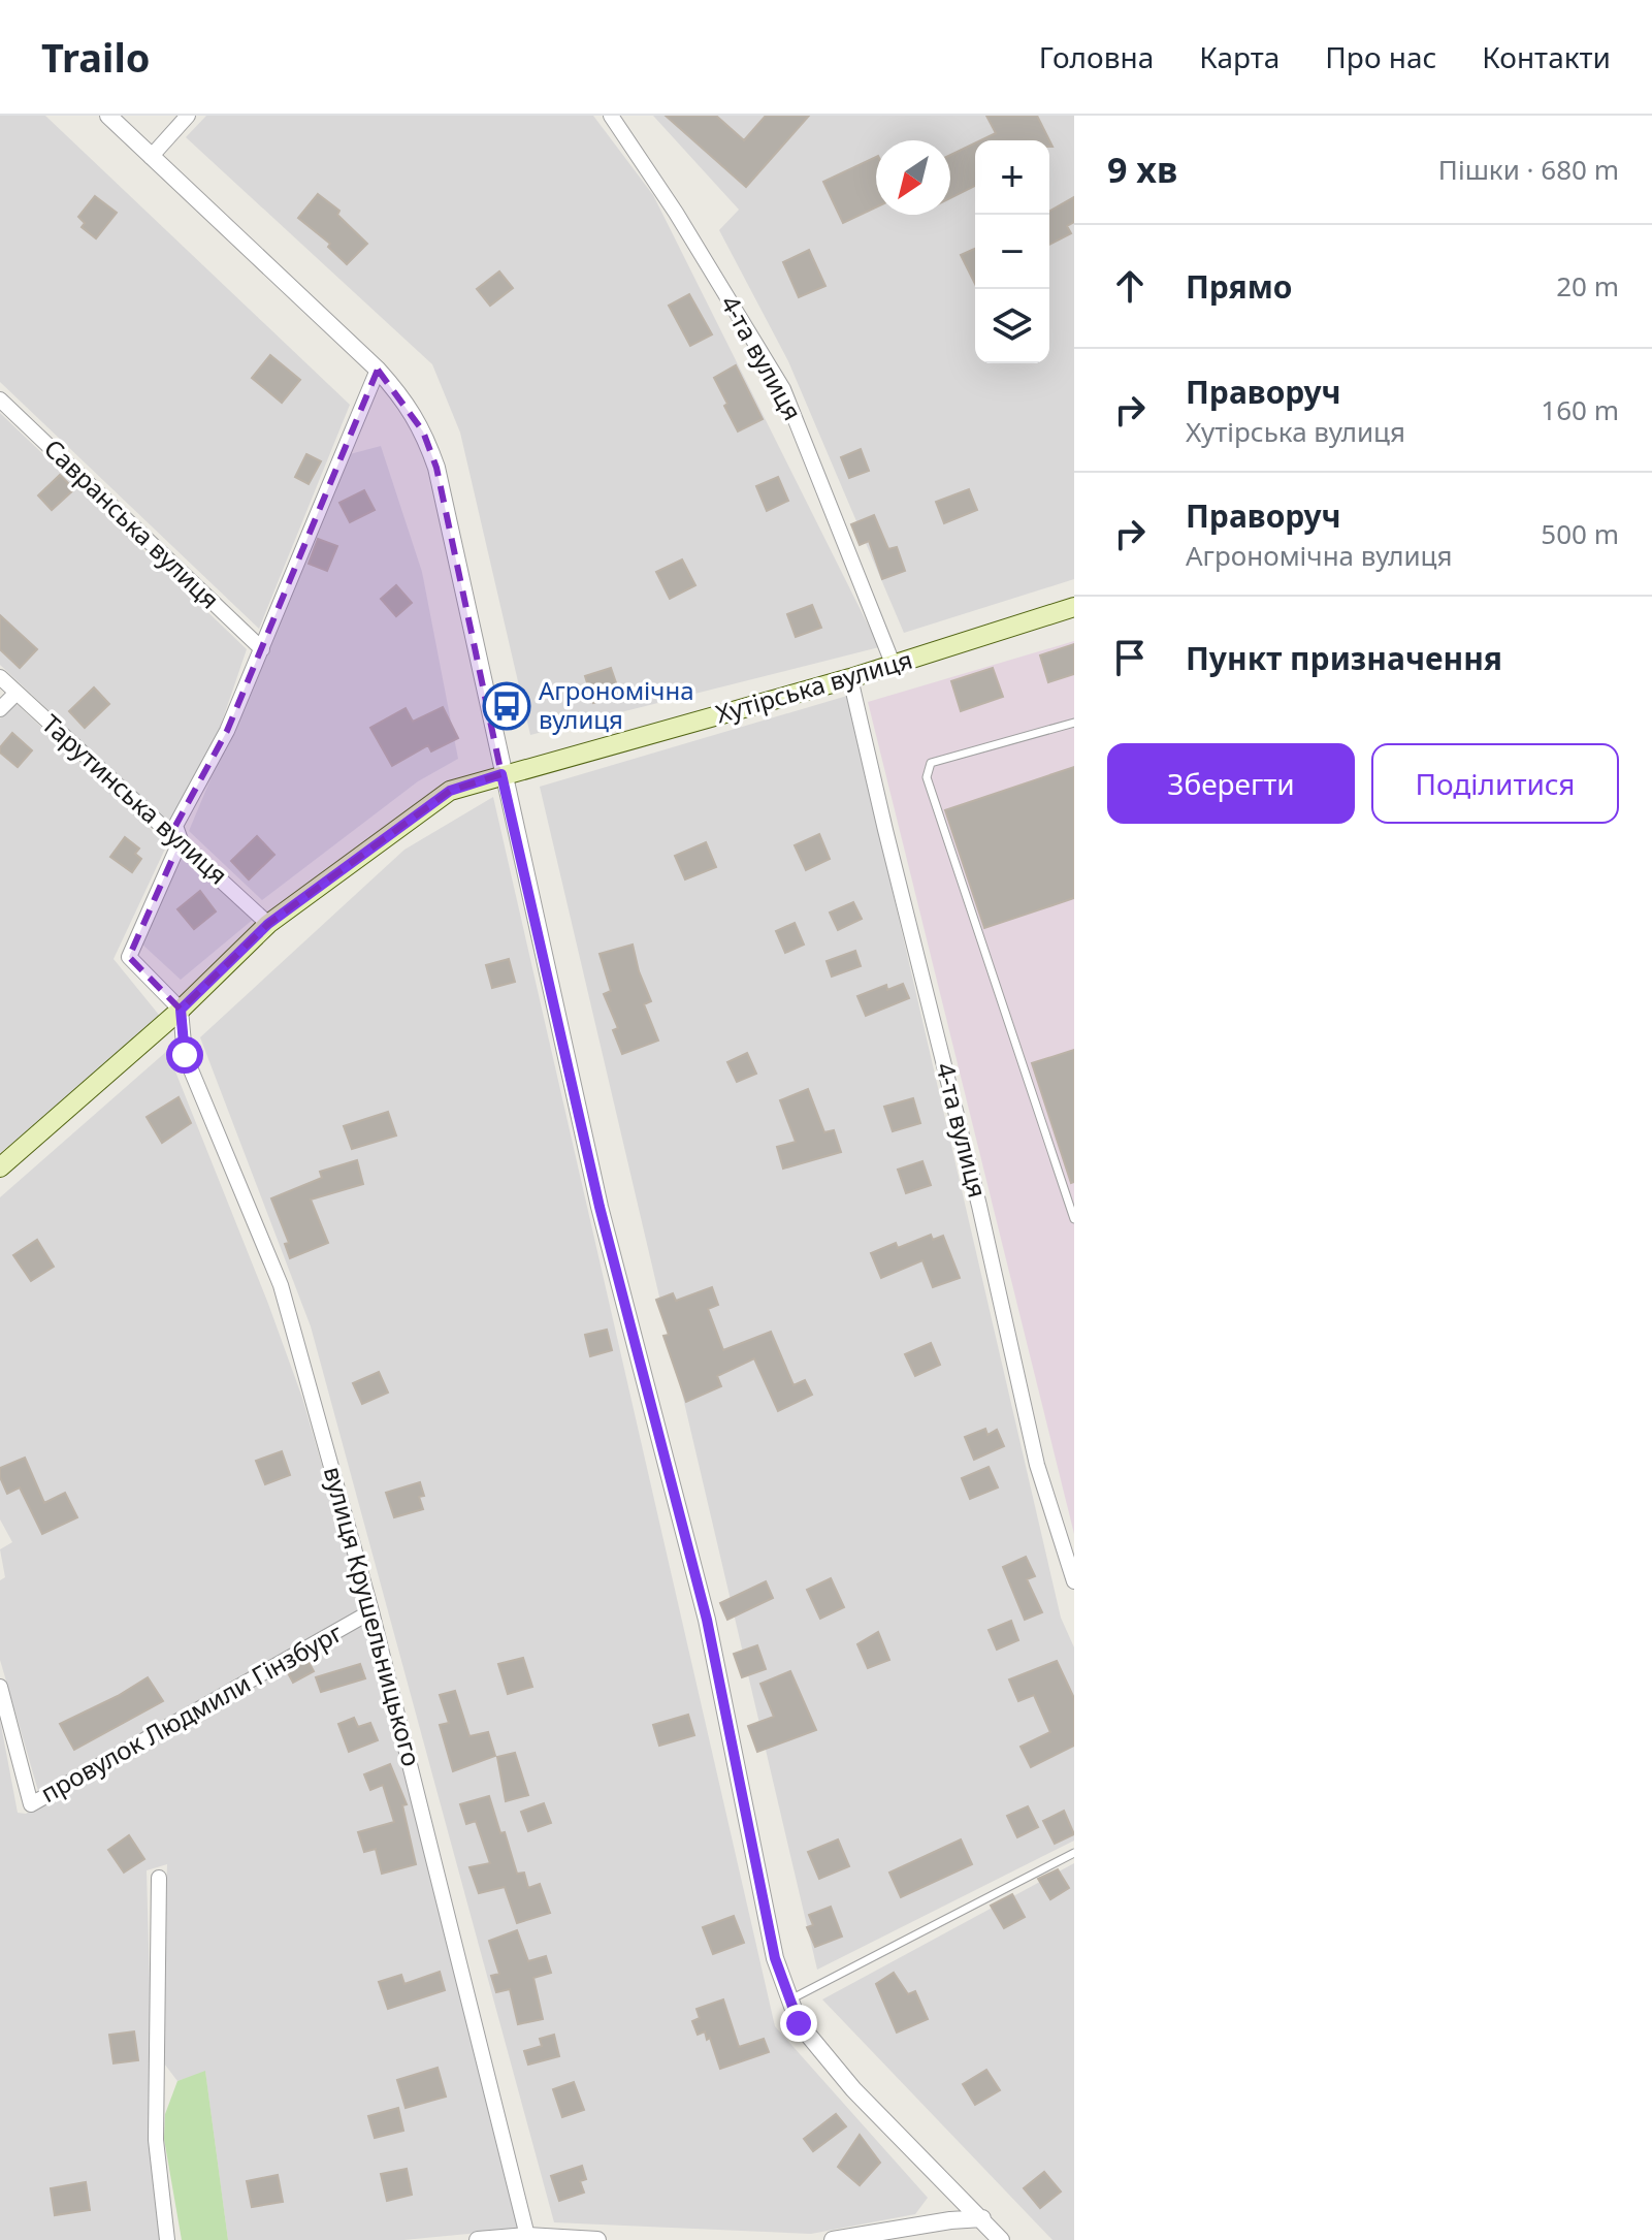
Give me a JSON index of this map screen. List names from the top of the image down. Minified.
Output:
{"streets":{"main road":["Хутірська вулиця"],"street":["4-та вулиця","Савранська вулиця","Тарутинська вулиця","вулиця Крушельницького","провулок Людмили Гінзбург"]},"crossings":[["4-та вулиця","Хутірська вулиця"],["Хутірська вулиця","Тарутинська вулиця"],["Хутірська вулиця","вулиця Крушельницького"],["вулиця Крушельницького","провулок Людмили Гінзбург"]],"places":{"bus stop":["Агрономічна вулиця"]},"north":"bottom left","page":{"header":"Trailo","nav":["Головна","Карта","Про нас","Контакти"],"heading":["9 хв","Пішки · 680 m"],"map_buttons":["+","−"],"list":[["Прямо","20 m"],["Праворуч","Хутірська вулиця","160 m"],["Праворуч","Агрономічна вулиця","500 m"],"Пункт призначення"],"buttons":["Зберегти","Поділитися"]}}
